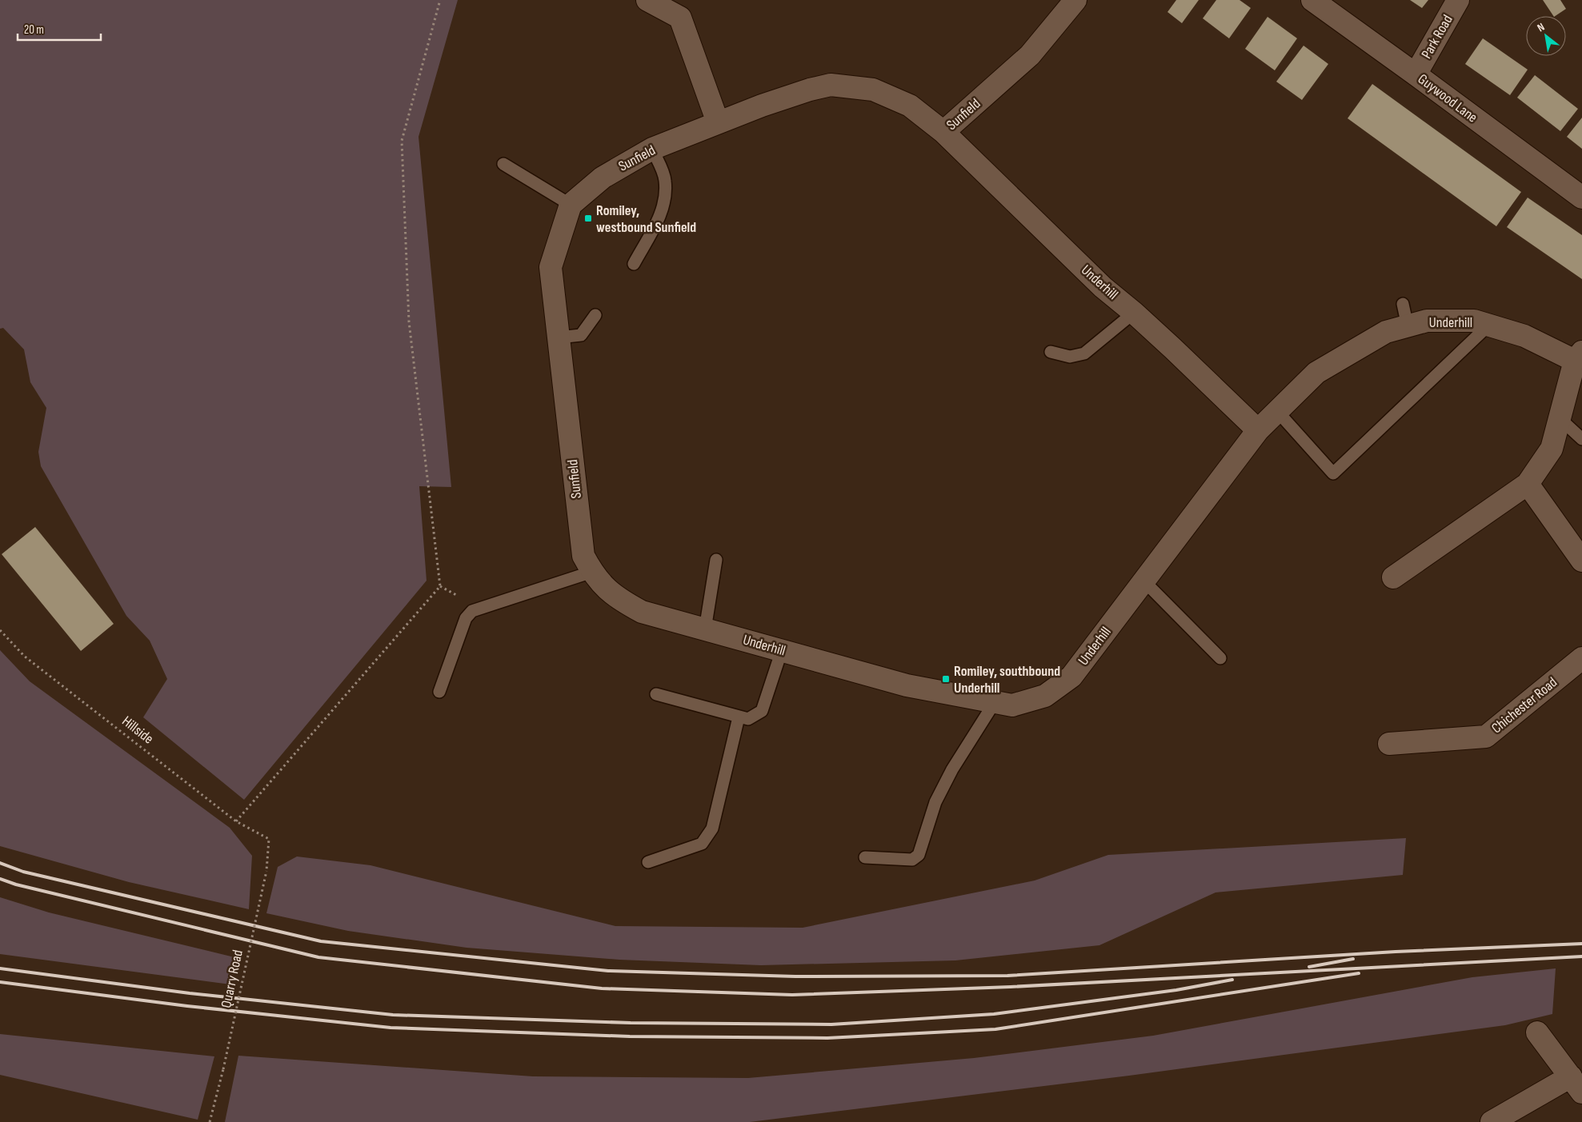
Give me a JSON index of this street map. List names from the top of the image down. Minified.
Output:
{"streets":{"street":["Park Road","Guywood Lane","Sunfield","Underhill","Chichester Road"],"path":["Hillside","Quarry Road"]},"crossings":[["Park Road","Guywood Lane"],["Sunfield","Underhill"],["Hillside","Quarry Road"]],"places":{"transit":["Romiley, westbound Sunfield","Romiley, southbound Underhill"]},"scale_bar":"20 m","north":"top left"}
